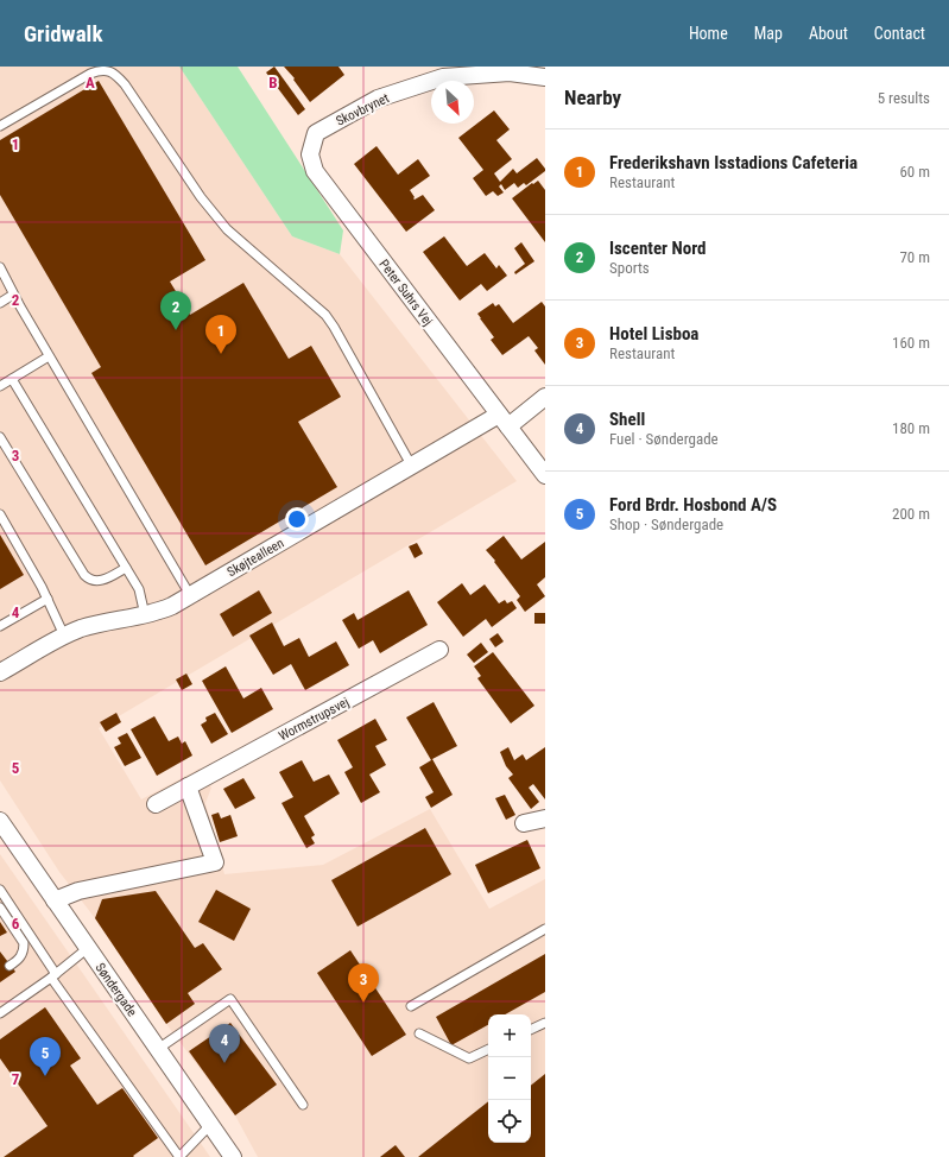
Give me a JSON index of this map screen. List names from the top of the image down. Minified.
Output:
{"streets":{"street":["Skovbrynet","Peter Suhrs Vej","Skøjtealleen","Wormstrupsvej","Søndergade"]},"crossings":[["Skovbrynet","Peter Suhrs Vej"],["Peter Suhrs Vej","Skøjtealleen"]],"north":"bottom right","page":{"header":"Gridwalk","nav":["Home","Map","About","Contact"],"heading":["Nearby","5 results"],"list":[{"mark":"1","name":"Frederikshavn Isstadions Cafeteria","note":"Restaurant","value":"60 m"},{"mark":"2","name":"Iscenter Nord","note":"Sports","value":"70 m"},{"mark":"3","name":"Hotel Lisboa","note":"Restaurant","value":"160 m"},{"mark":"4","name":"Shell","note":"Fuel · Søndergade","value":"180 m"},{"mark":"5","name":"Ford Brdr. Hosbond A/S","note":"Shop · Søndergade","value":"200 m"}],"pins":["2","1","3","4","5"],"map_buttons":["+","−"]},"grid":{"columns":["A","B"],"rows":["1","2","3","4","5","6","7"]}}
